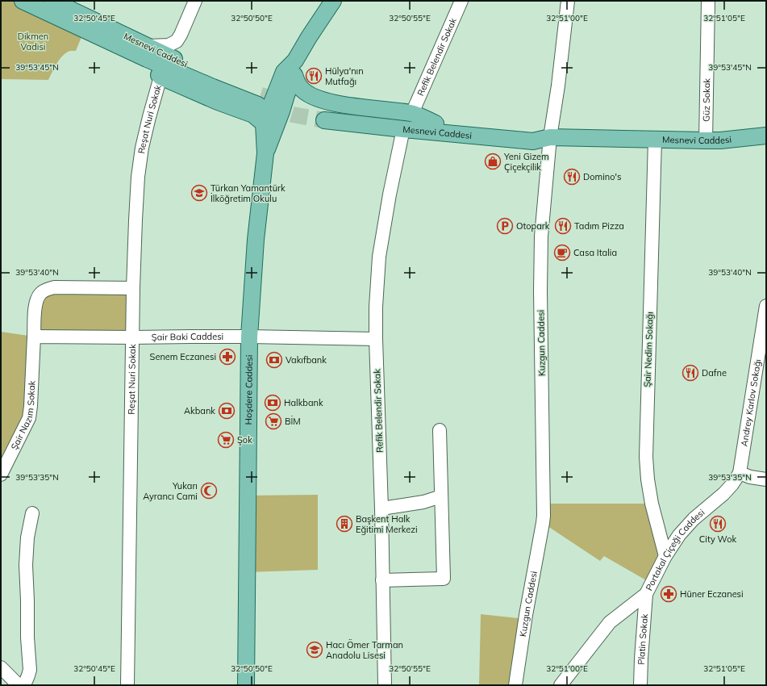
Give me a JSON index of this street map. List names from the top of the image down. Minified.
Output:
{"streets":{"main road":["Mesnevi Caddesi","Hoşdere Caddesi"],"street":["Refik Belendir Sokak","Güz Sokak","Reşat Nuri Sokak","Şair Baki Caddesi","Kuzgun Caddesi","Şair Nedim Sokağı","Andrey Karlov Sokağı","Şair Nazım Sokak","Portakal Çiçeği Caddesi","Platin Sokak"]},"crossings":[["Mesnevi Caddesi","Refik Belendir Sokak"],["Mesnevi Caddesi","Güz Sokak"],["Mesnevi Caddesi","Reşat Nuri Sokak"],["Mesnevi Caddesi","Kuzgun Caddesi"],["Mesnevi Caddesi","Şair Nedim Sokağı"],["Refik Belendir Sokak","Şair Baki Caddesi"],["Reşat Nuri Sokak","Şair Baki Caddesi"],["Şair Baki Caddesi","Hoşdere Caddesi"],["Şair Baki Caddesi","Şair Nazım Sokak"],["Şair Nedim Sokağı","Portakal Çiçeği Caddesi"],["Andrey Karlov Sokağı","Portakal Çiçeği Caddesi"],["Portakal Çiçeği Caddesi","Platin Sokak"]],"parks":["Dikmen Vadisi"],"places":{"restaurant":["Hülya'nın Mutfağı","Domino's","Tadım Pizza","Dafne","City Wok"],"shop":["Yeni Gizem Çiçekçilik"],"school or university":["Türkan Yamantürk İlköğretim Okulu","Hacı Ömer Tarman Anadolu Lisesi"],"parking":["Otopark"],"cafe":["Casa Italia"],"pharmacy":["Senem Eczanesi","Hüner Eczanesi"],"bank":["Vakıfbank","Halkbank","Akbank"],"supermarket":["BİM","Şok"],"mosque":["Yukarı Ayrancı Cami"],"building":["Başkent Halk Eğitimi Merkezi"]},"coordinates":["32°50'45\"E","32°50'50\"E","32°50'55\"E","32°51'00\"E","32°51'05\"E","39°53'45\"N","39°53'40\"N","39°53'35\"N"]}
